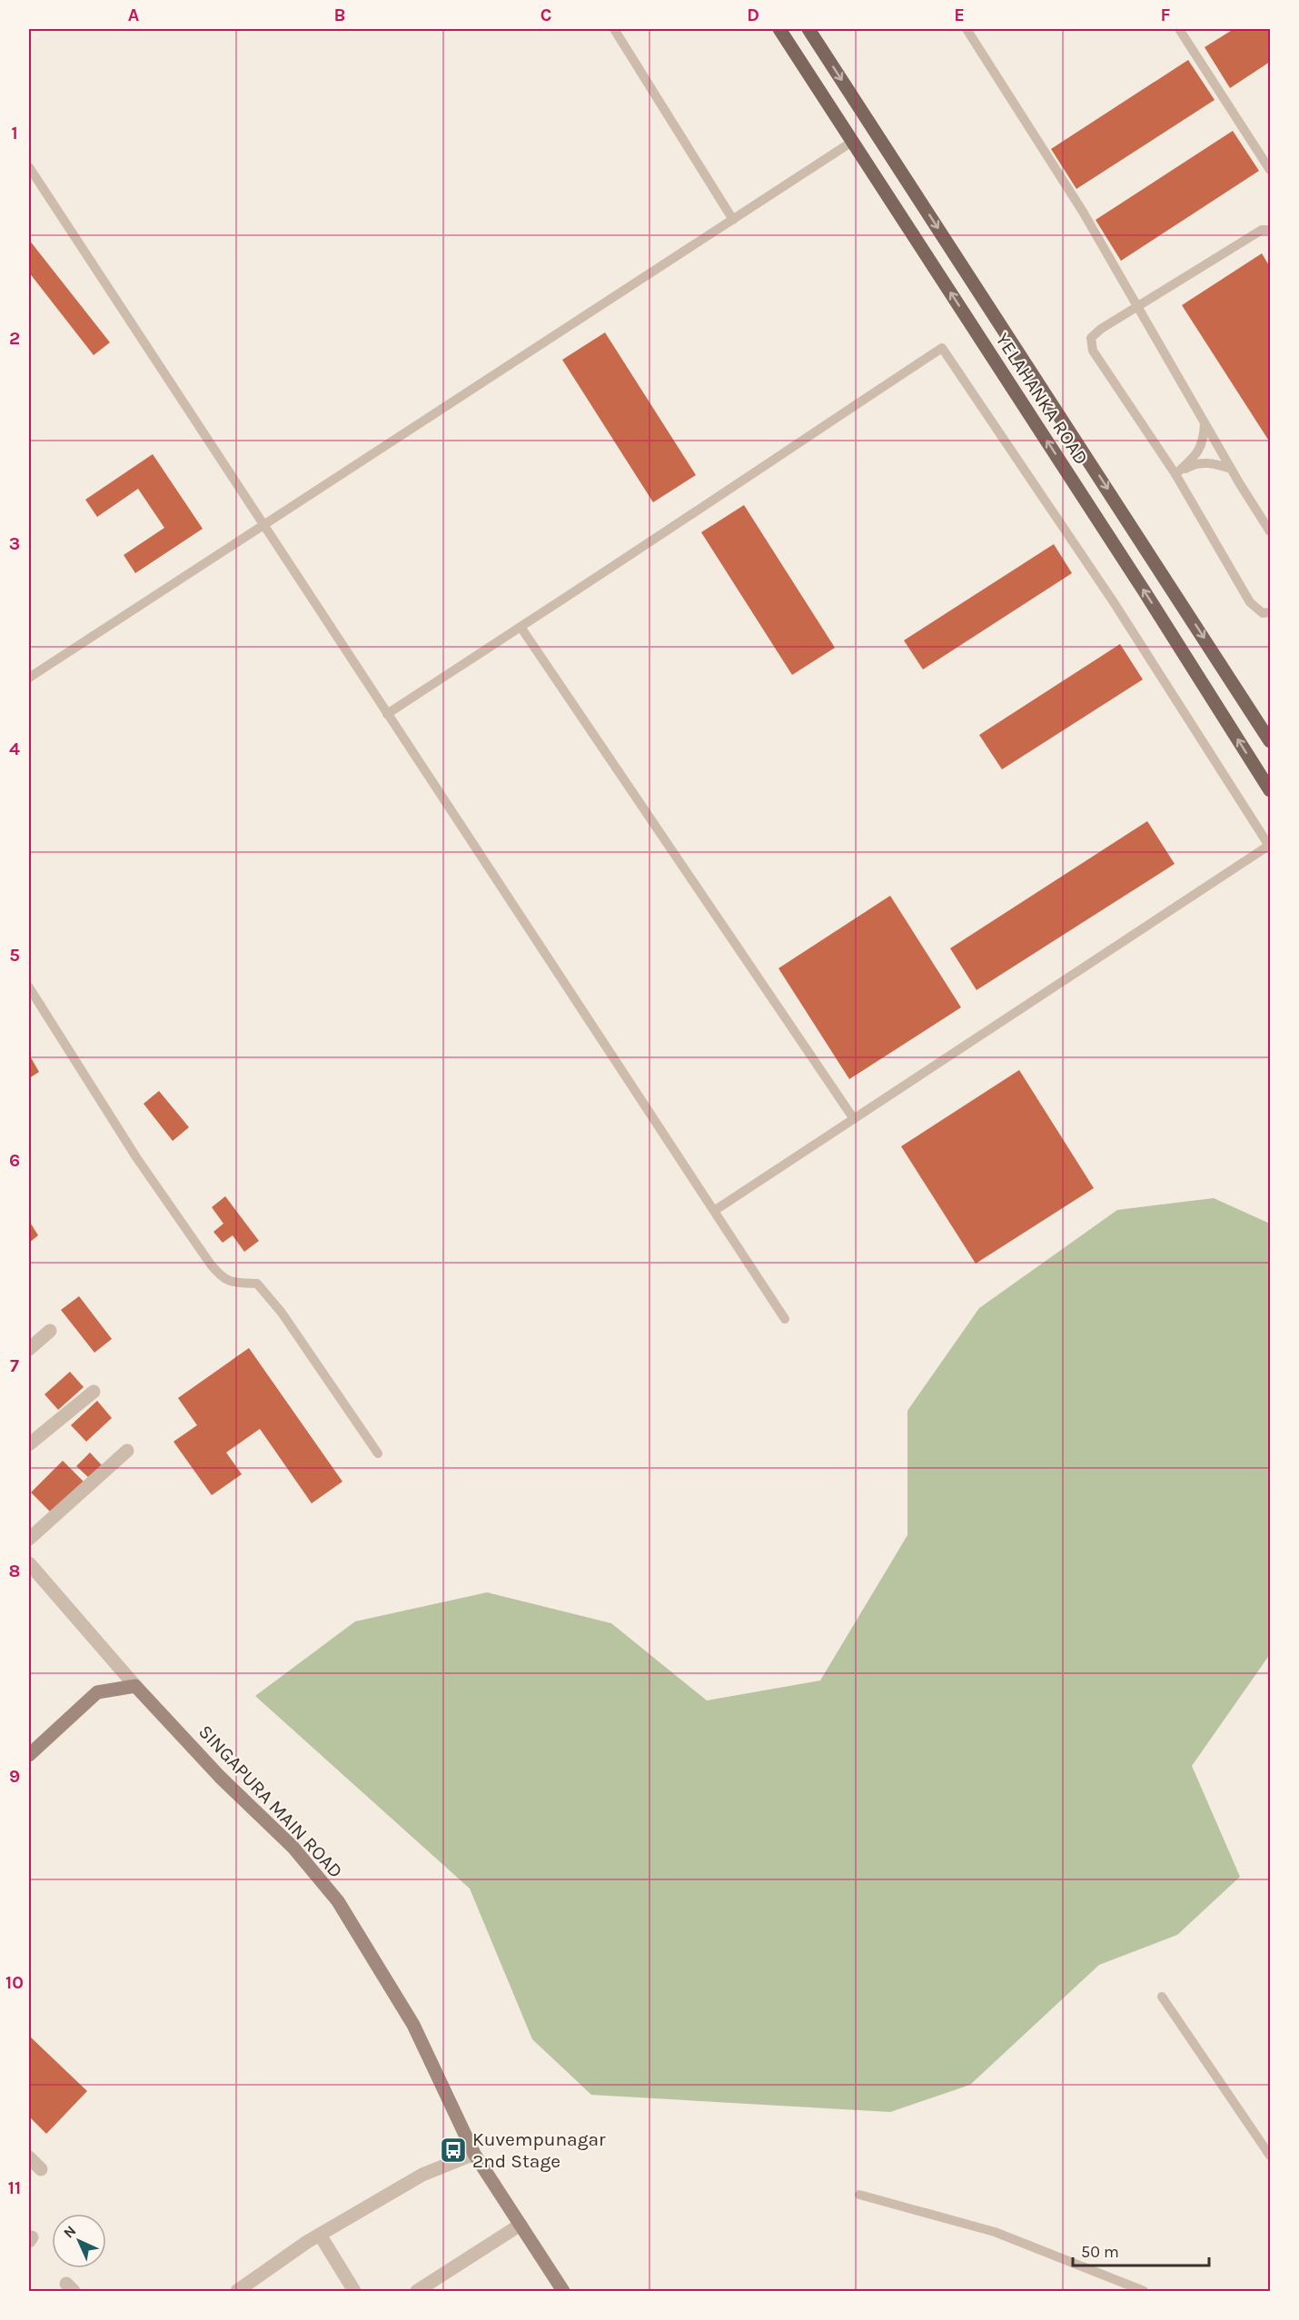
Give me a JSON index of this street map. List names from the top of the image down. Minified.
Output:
{"streets":{"main road":["YELAHANKA ROAD"],"street":["SINGAPURA MAIN ROAD"]},"places":{"bus stop":["Kuvempunagar 2nd Stage"]},"scale_bar":"50 m","north":"top left","grid":{"columns":["A","B","C","D","E","F"],"rows":["1","2","3","4","5","6","7","8","9","10","11"]}}
